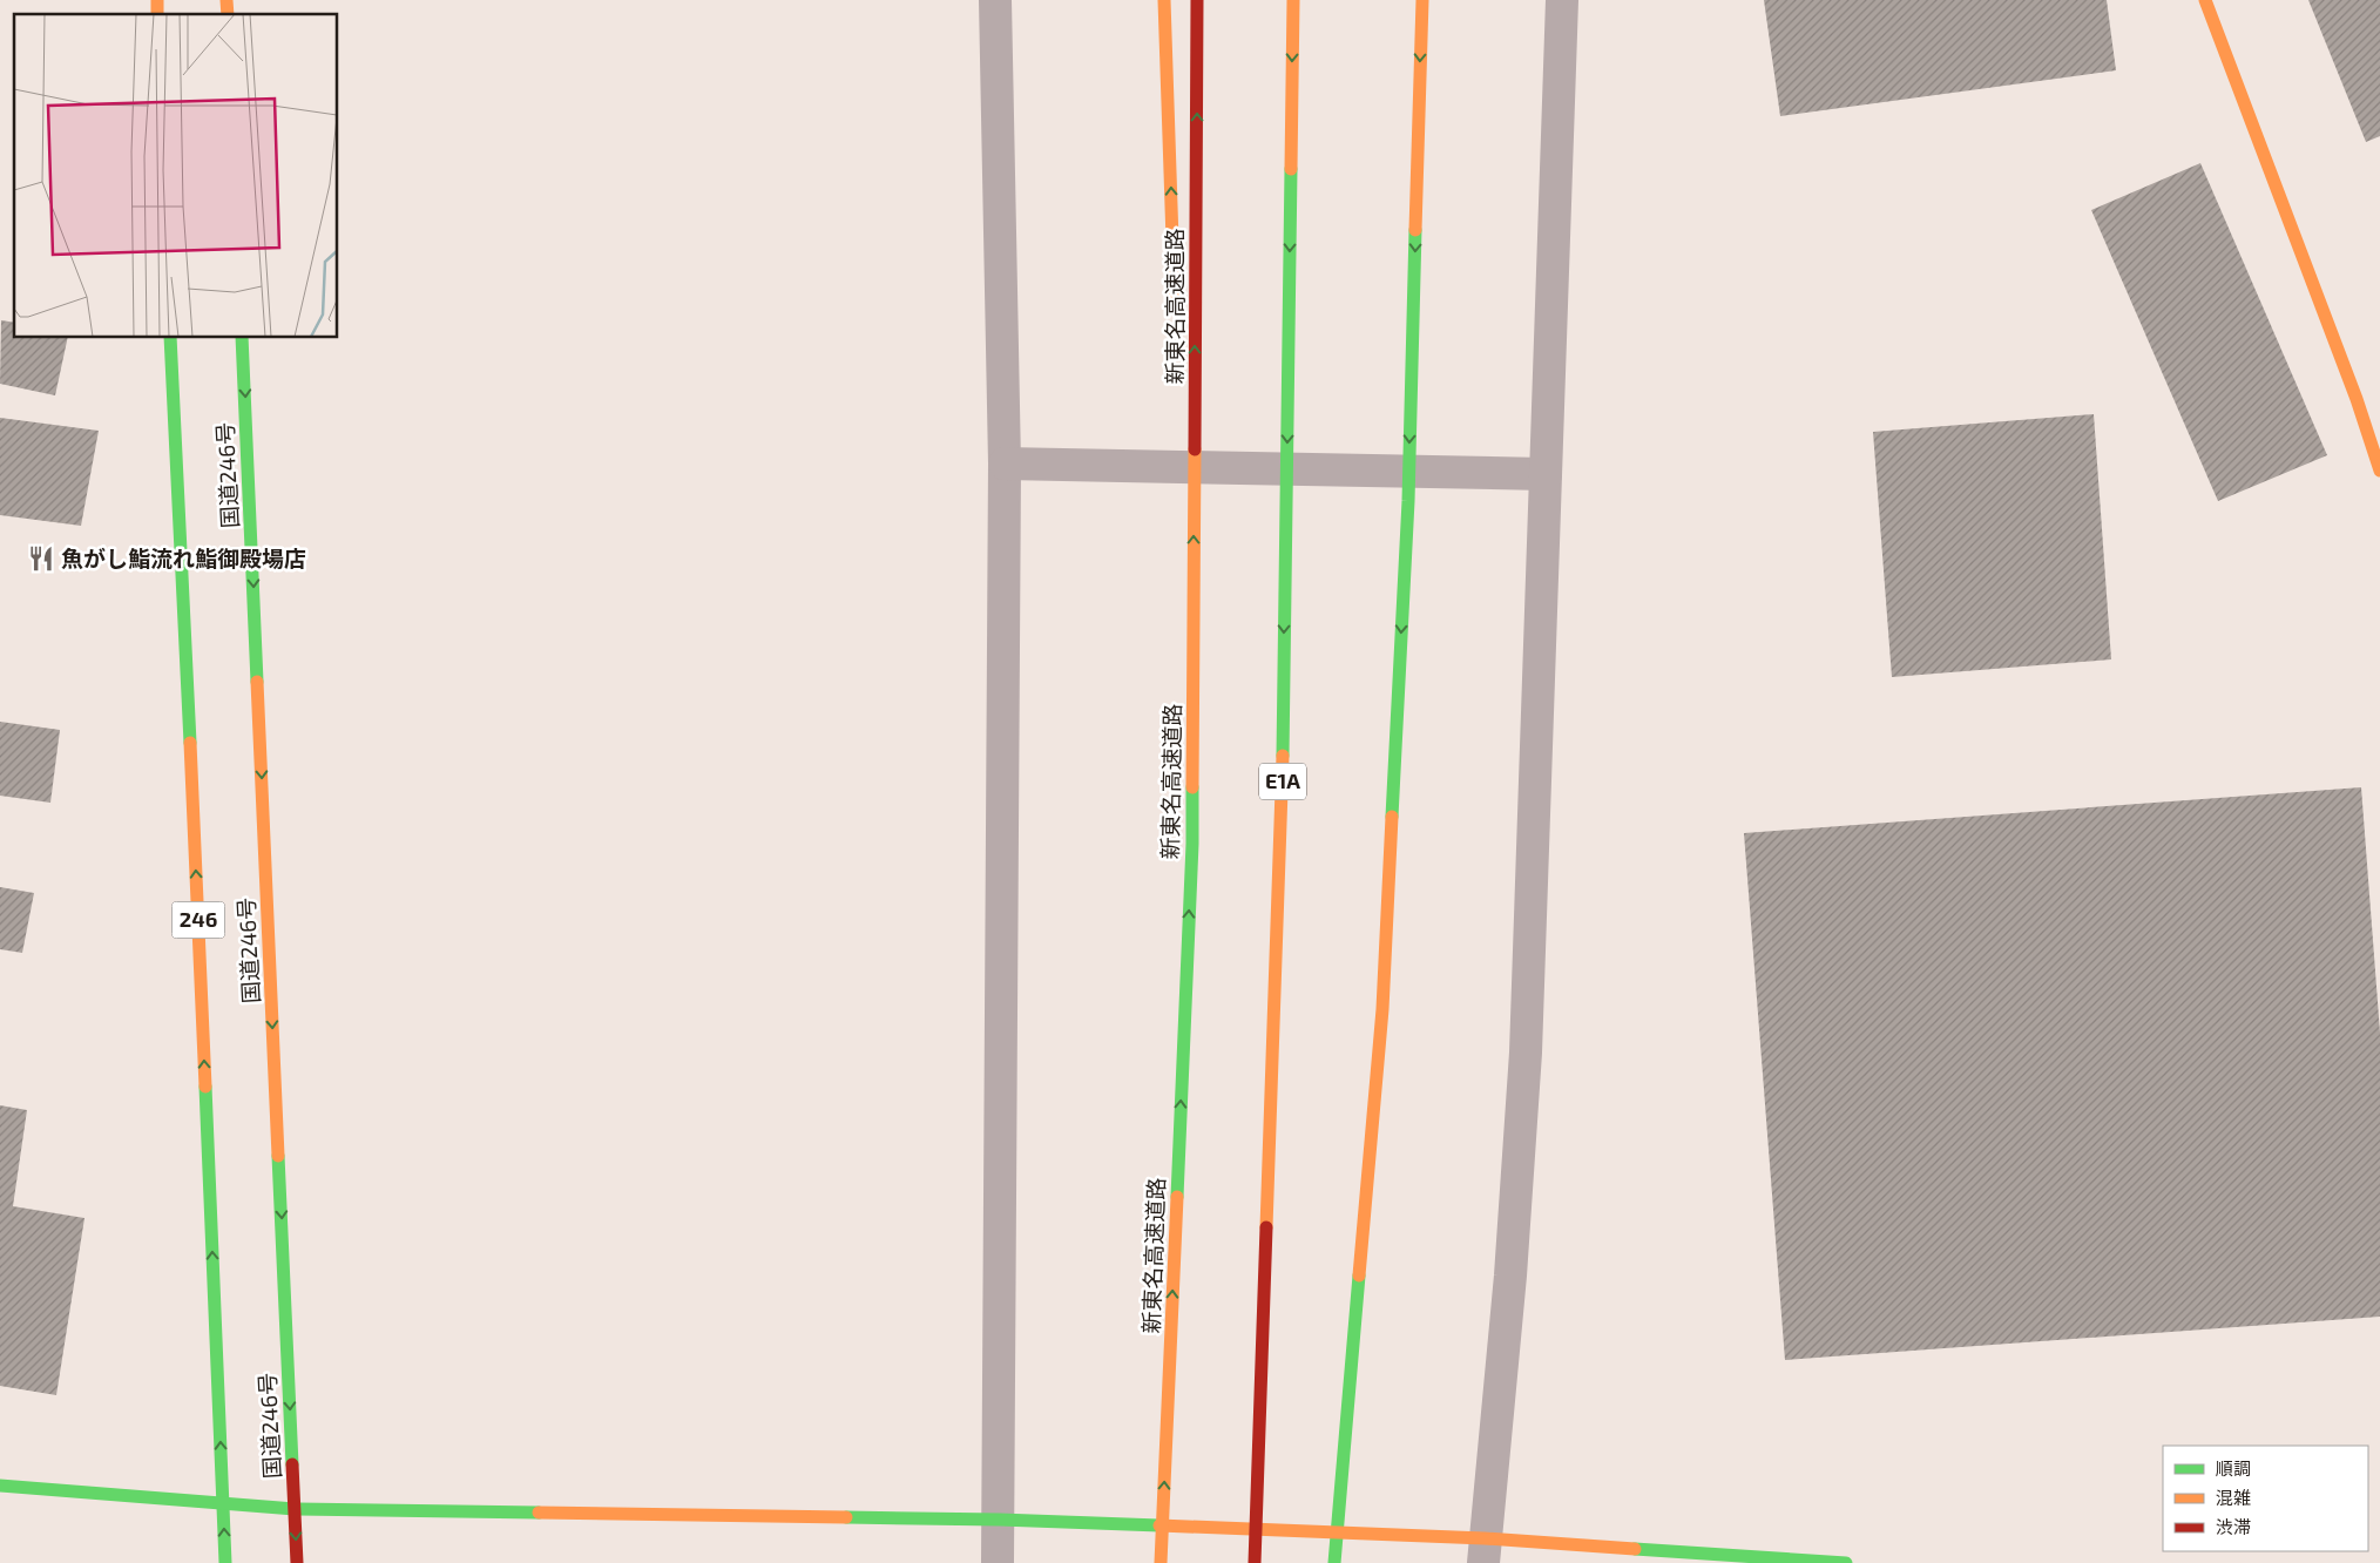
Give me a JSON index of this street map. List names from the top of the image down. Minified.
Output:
{"streets":{"main road":["新東名高速道路","国道246号","E1A","246"]},"places":{"restaurant":["魚がし鮨流れ鮨御殿場店"]},"legend":["順調","混雑","渋滞"]}
